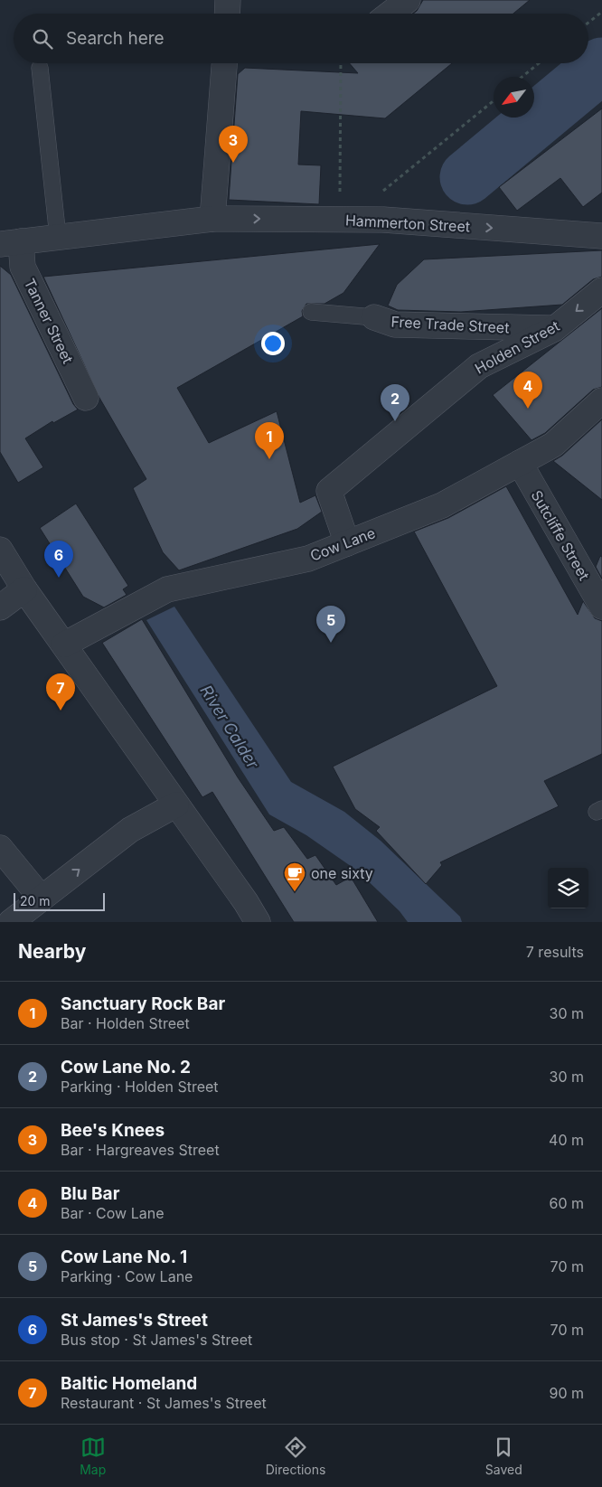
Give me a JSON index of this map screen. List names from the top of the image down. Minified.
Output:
{"streets":{"street":["Hammerton Street","Tanner Street","Free Trade Street","Holden Street","Sutcliffe Street","Cow Lane"]},"crossings":[["Hammerton Street","Tanner Street"],["Free Trade Street","Holden Street"],["Holden Street","Cow Lane"],["Sutcliffe Street","Cow Lane"]],"one_way":["Hammerton Street"],"water":["River Calder"],"places":{"cafe":["one sixty"]},"scale_bar":"20 m","north":"bottom left","page":{"search":"Search here","pins":["3","4","2","1","6","5","7"],"scale":"20 m","heading":["Nearby","7 results"],"list":[{"mark":"1","name":"Sanctuary Rock Bar","note":"Bar · Holden Street","value":"30 m"},{"mark":"2","name":"Cow Lane No. 2","note":"Parking · Holden Street","value":"30 m"},{"mark":"3","name":"Bee's Knees","note":"Bar · Hargreaves Street","value":"40 m"},{"mark":"4","name":"Blu Bar","note":"Bar · Cow Lane","value":"60 m"},{"mark":"5","name":"Cow Lane No. 1","note":"Parking · Cow Lane","value":"70 m"},{"mark":"6","name":"St James's Street","note":"Bus stop · St James's Street","value":"70 m"},{"mark":"7","name":"Baltic Homeland","note":"Restaurant · St James's Street","value":"90 m"}],"nav":["Map","Directions","Saved"]}}
